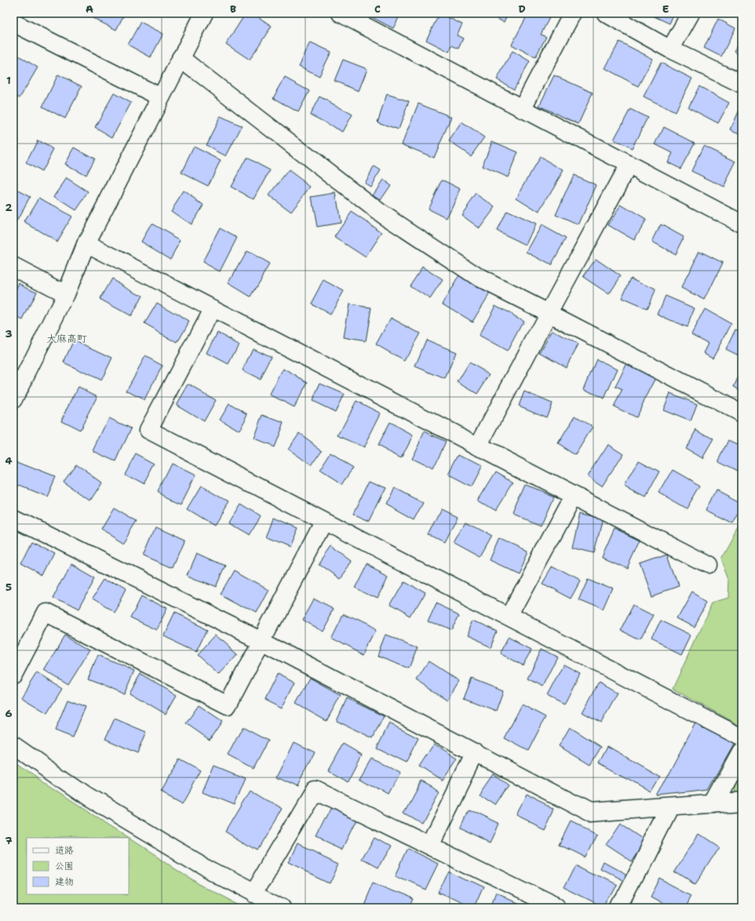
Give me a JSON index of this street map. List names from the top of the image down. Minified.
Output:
{"districts":["大麻高町"],"legend":["道路","公園","建物"],"grid":{"columns":["A","B","C","D","E"],"rows":["1","2","3","4","5","6","7"]}}
